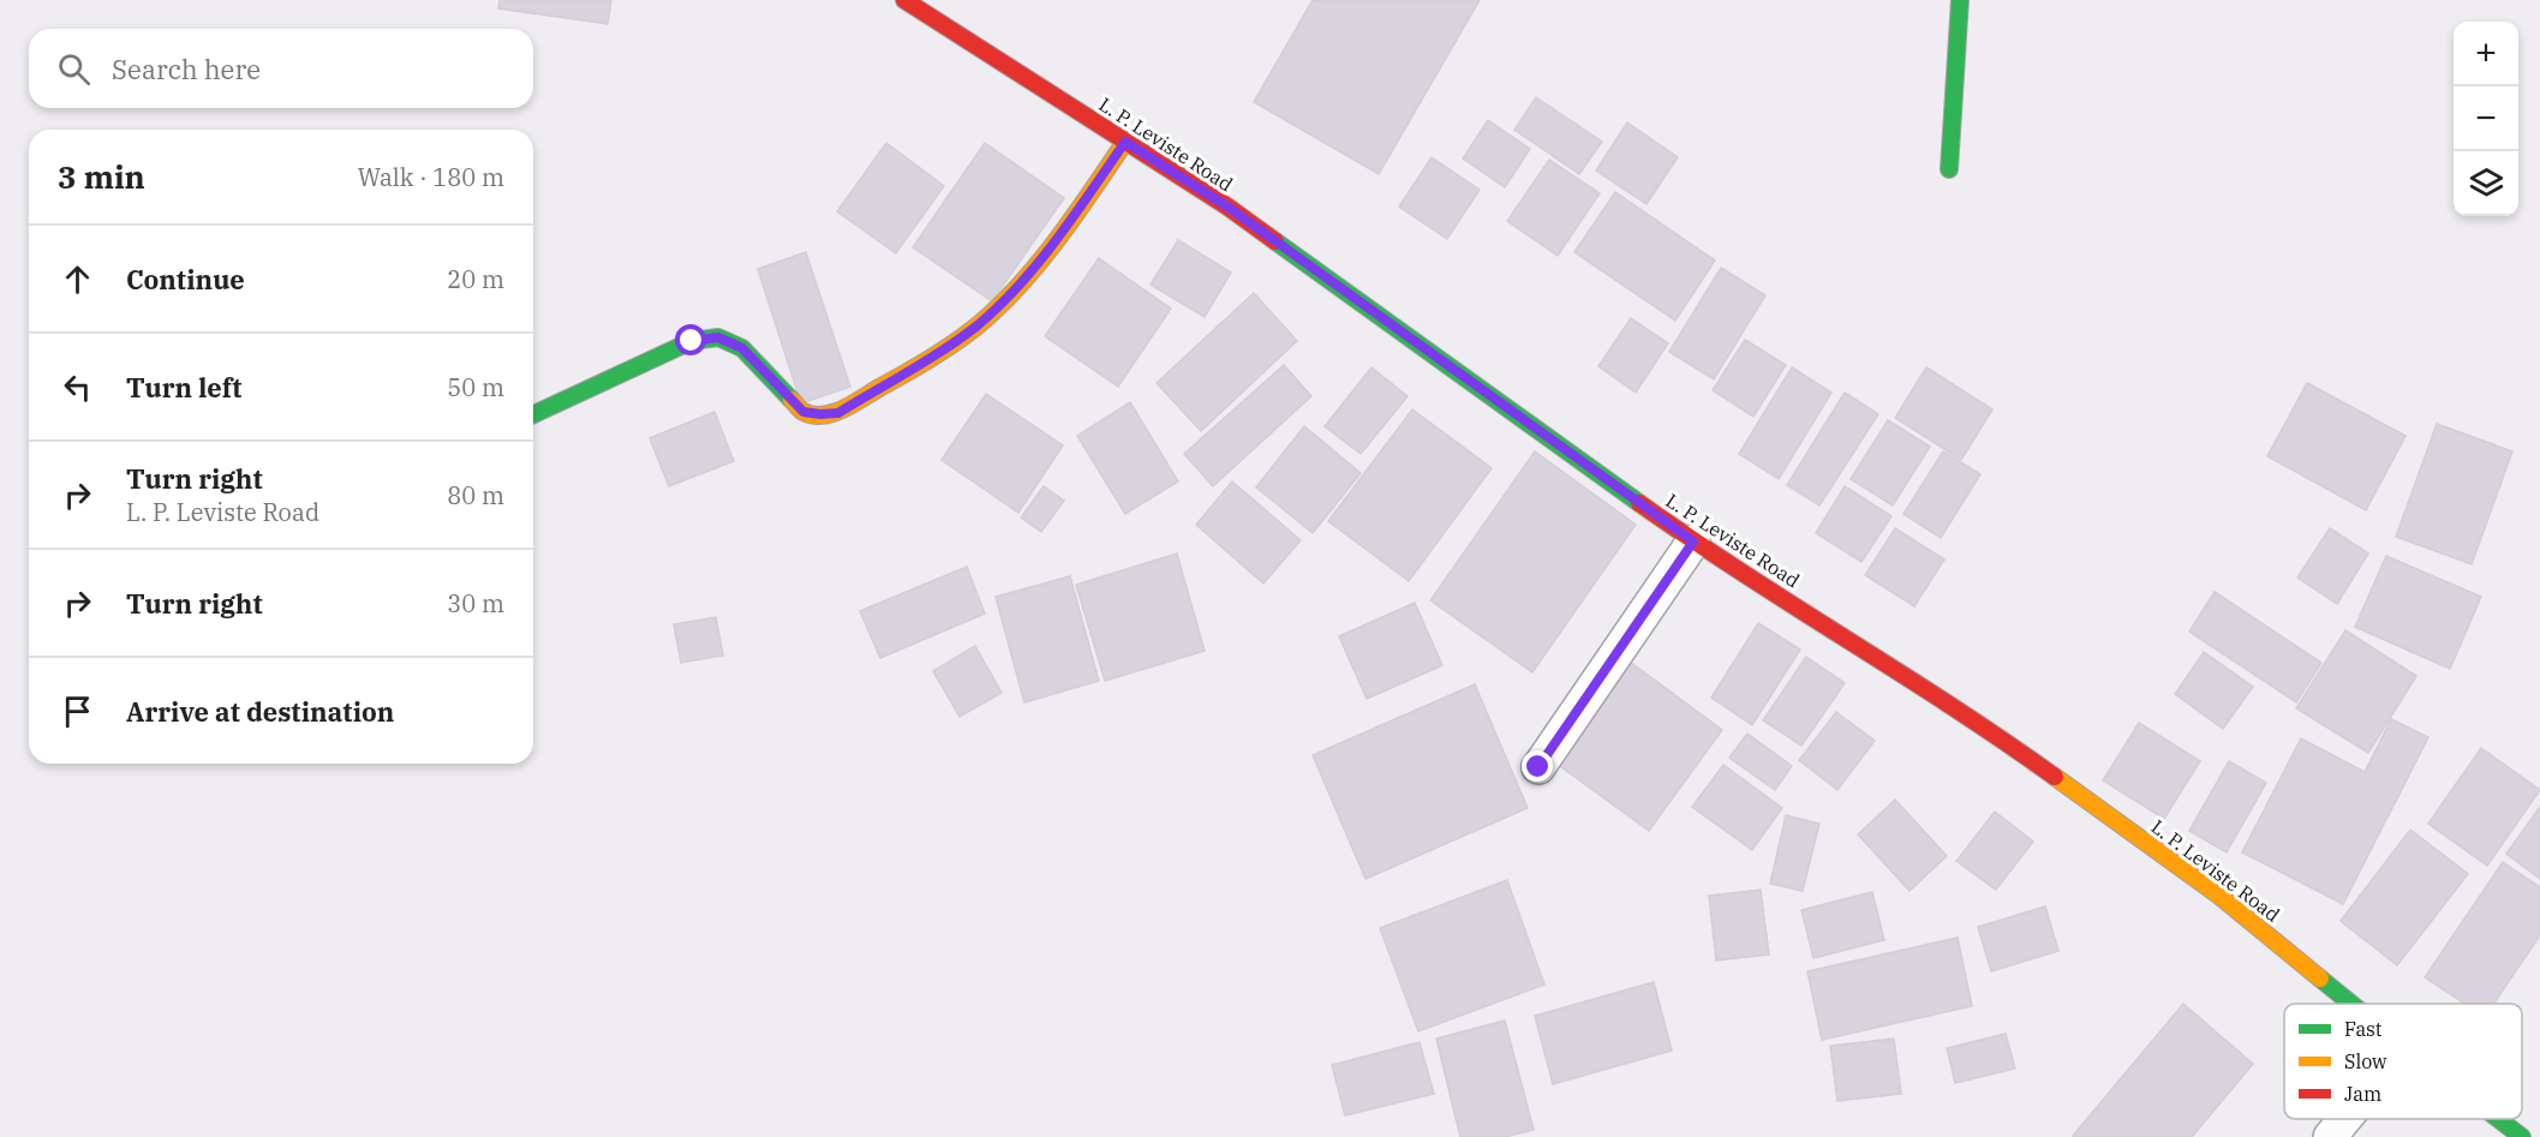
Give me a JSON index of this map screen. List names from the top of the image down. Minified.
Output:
{"streets":{"main road":["L. P. Leviste Road"]},"legend":["Fast","Slow","Jam"],"page":{"map_buttons":["+","−"],"search":"Search here","heading":["3 min","Walk · 180 m"],"list":[["Continue","20 m"],["Turn left","50 m"],["Turn right","L. P. Leviste Road","80 m"],["Turn right","30 m"],"Arrive at destination"]}}
